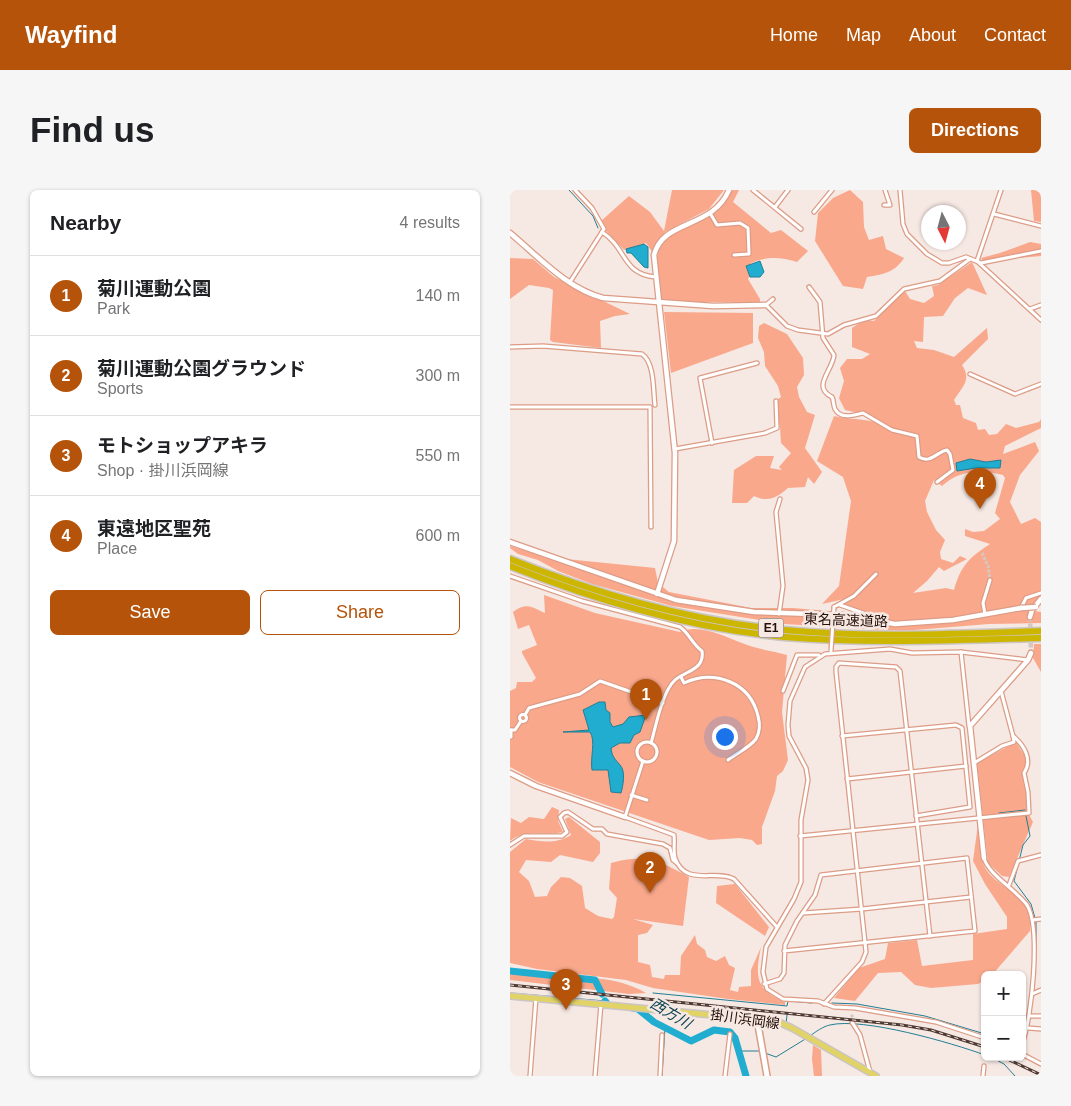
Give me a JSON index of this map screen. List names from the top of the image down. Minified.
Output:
{"streets":{"highway":["東名高速道路","E1"],"main road":["掛川浜岡線"]},"water":["西方川"],"north":"bottom","page":{"header":"Wayfind","nav":["Home","Map","About","Contact"],"buttons":["Directions",["Save","Share"]],"title":"Find us","heading":["Nearby","4 results"],"list":[{"mark":"1","name":"菊川運動公園","note":"Park","value":"140 m"},{"mark":"2","name":"菊川運動公園グラウンド","note":"Sports","value":"300 m"},{"mark":"3","name":"モトショップアキラ","note":"Shop · 掛川浜岡線","value":"550 m"},{"mark":"4","name":"東遠地区聖苑","note":"Place","value":"600 m"}],"pins":["4","1","2","3"],"map_buttons":["+","−"]}}
